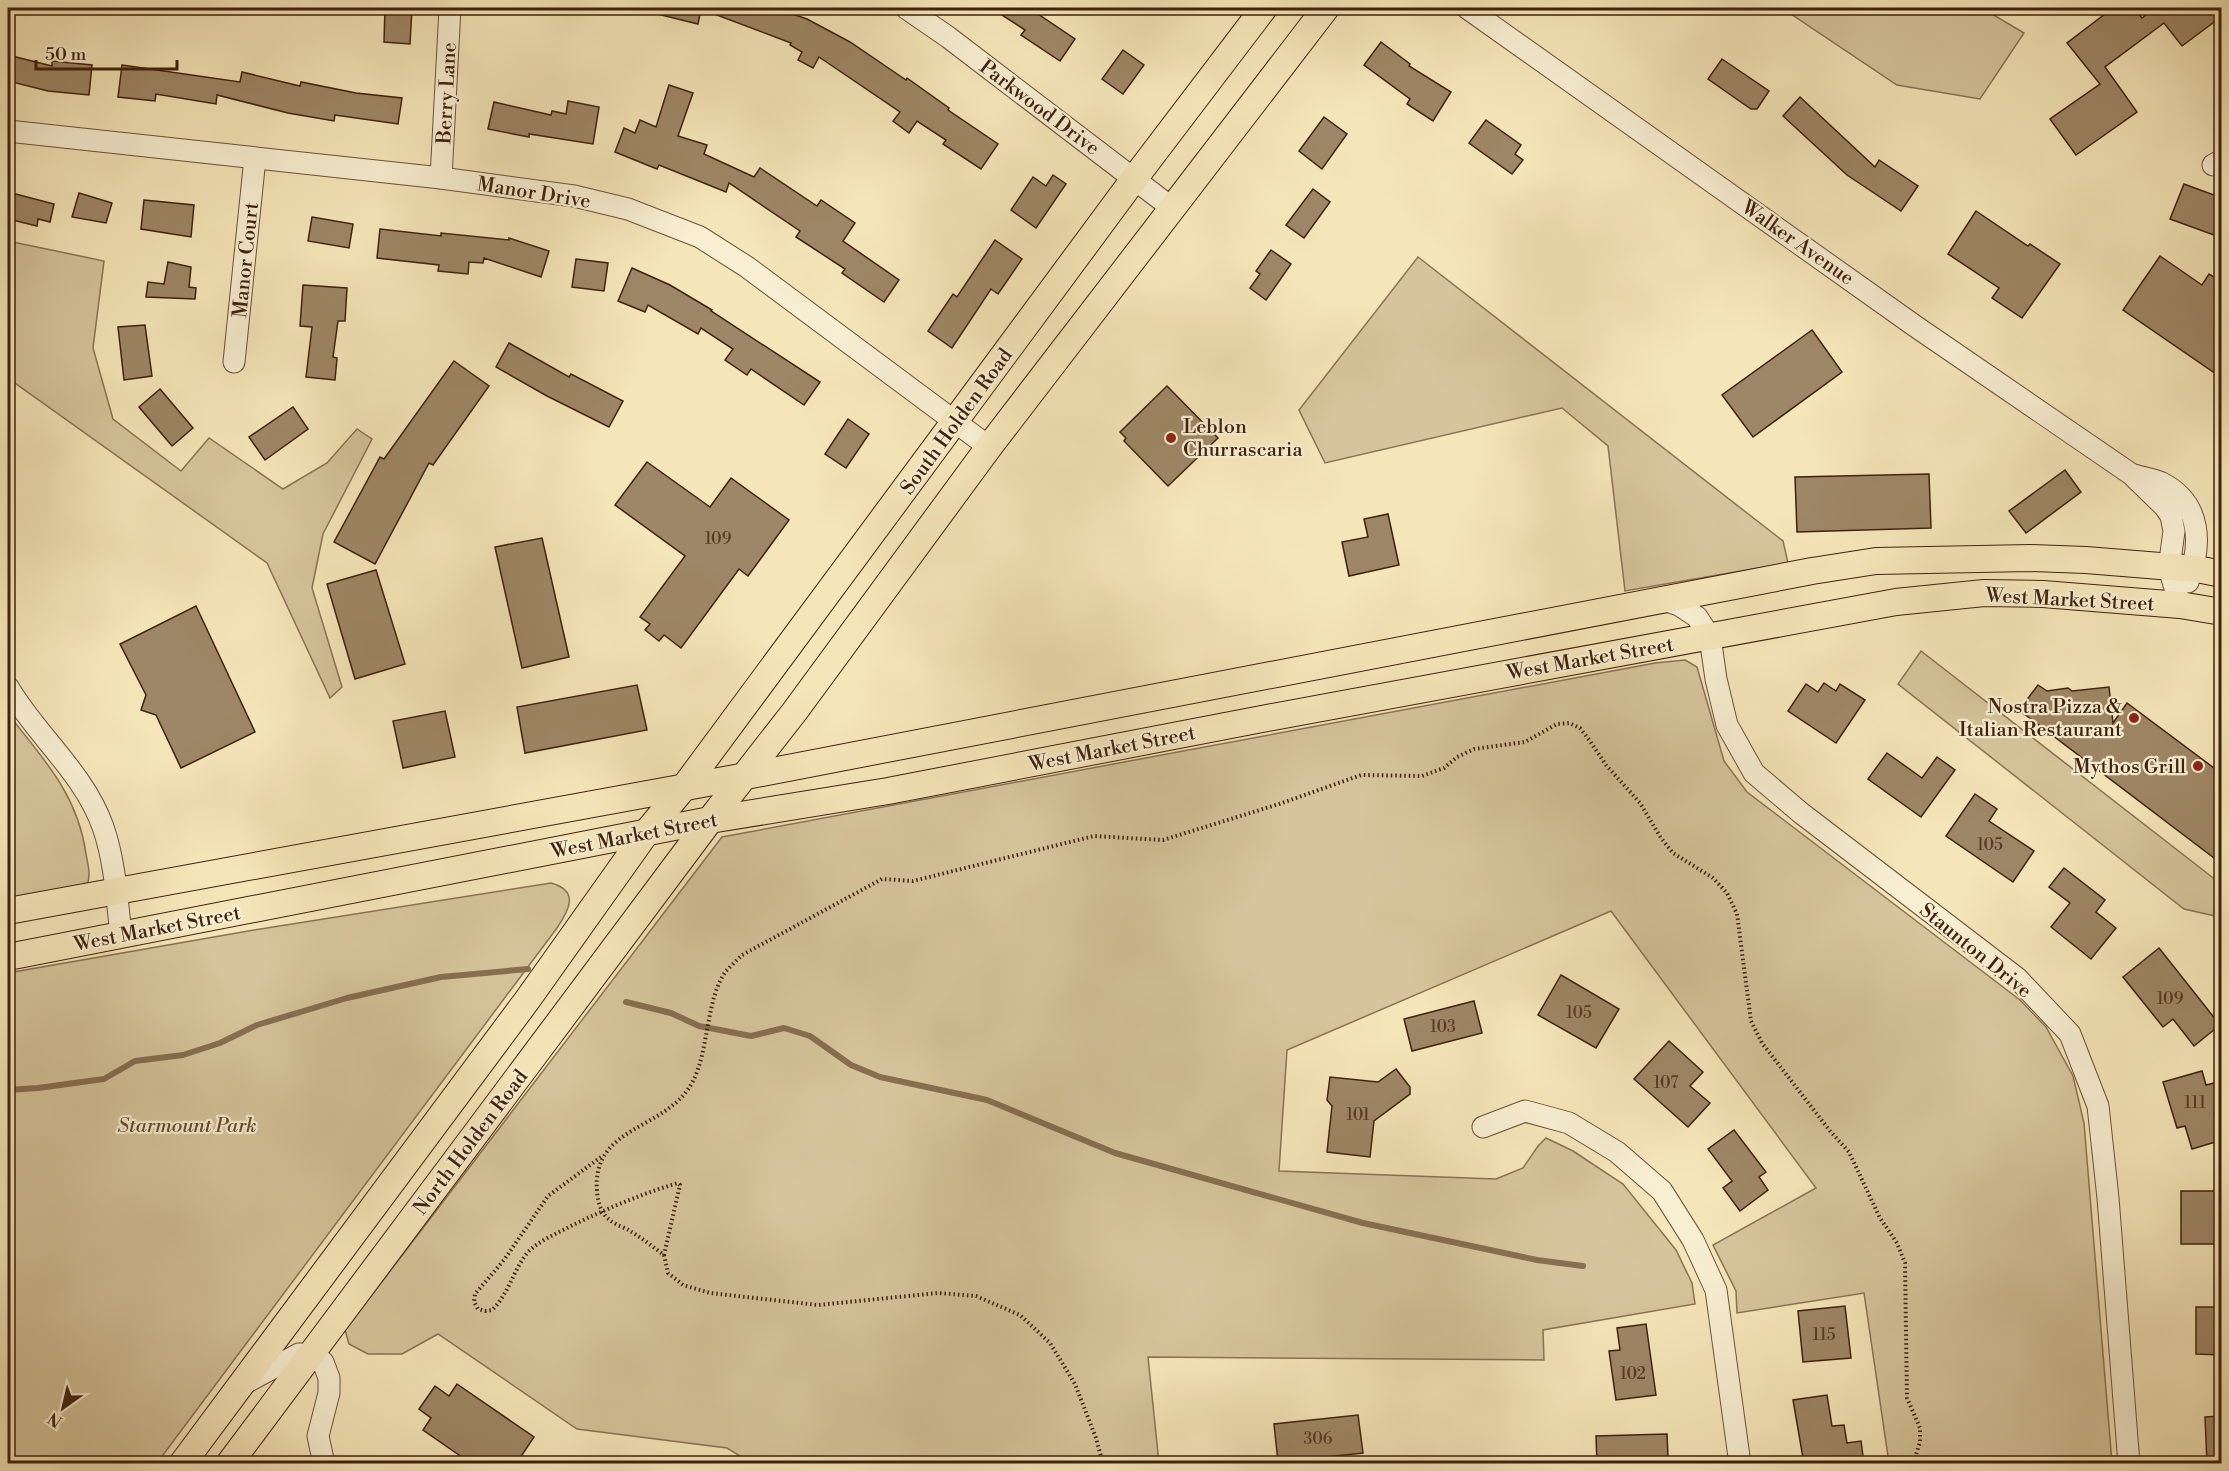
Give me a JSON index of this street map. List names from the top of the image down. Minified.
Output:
{"streets":{"main road":["South Holden Road","West Market Street","North Holden Road"],"street":["Berry Lane","Parkwood Drive","Manor Drive","Walker Avenue","Manor Court","Staunton Drive"]},"crossings":[["Berry Lane","Manor Drive"],["Parkwood Drive","South Holden Road"],["Manor Drive","Manor Court"],["Manor Drive","South Holden Road"],["Walker Avenue","West Market Street"],["South Holden Road","West Market Street"],["South Holden Road","North Holden Road"],["West Market Street","Staunton Drive"],["West Market Street","North Holden Road"]],"parks":["Starmount Park"],"places":["Leblon Churrascaria","Nostra Pizza & Italian Restaurant","Mythos Grill"],"house_numbers":["109","105","109","105","103","107","111","101","115","102","306"],"scale_bar":"50 m","north":"bottom left"}
